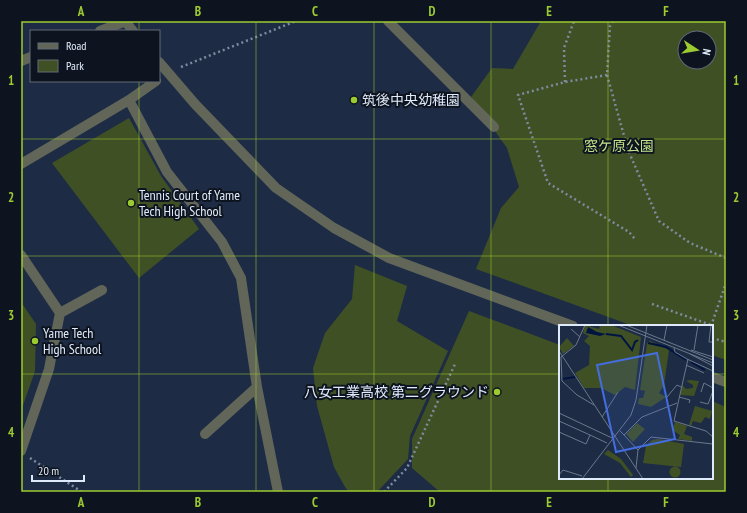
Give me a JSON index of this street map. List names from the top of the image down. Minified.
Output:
{"parks":["窓ケ原公園"],"places":["筑後中央幼稚園","Tennis Court of Yame Tech High School","Yame Tech High School","八女工業高校 第二グラウンド"],"legend":["Road","Park"],"scale_bar":"20 m","north":"right","grid":{"columns":["A","B","C","D","E","F"],"rows":["1","2","3","4"]}}
